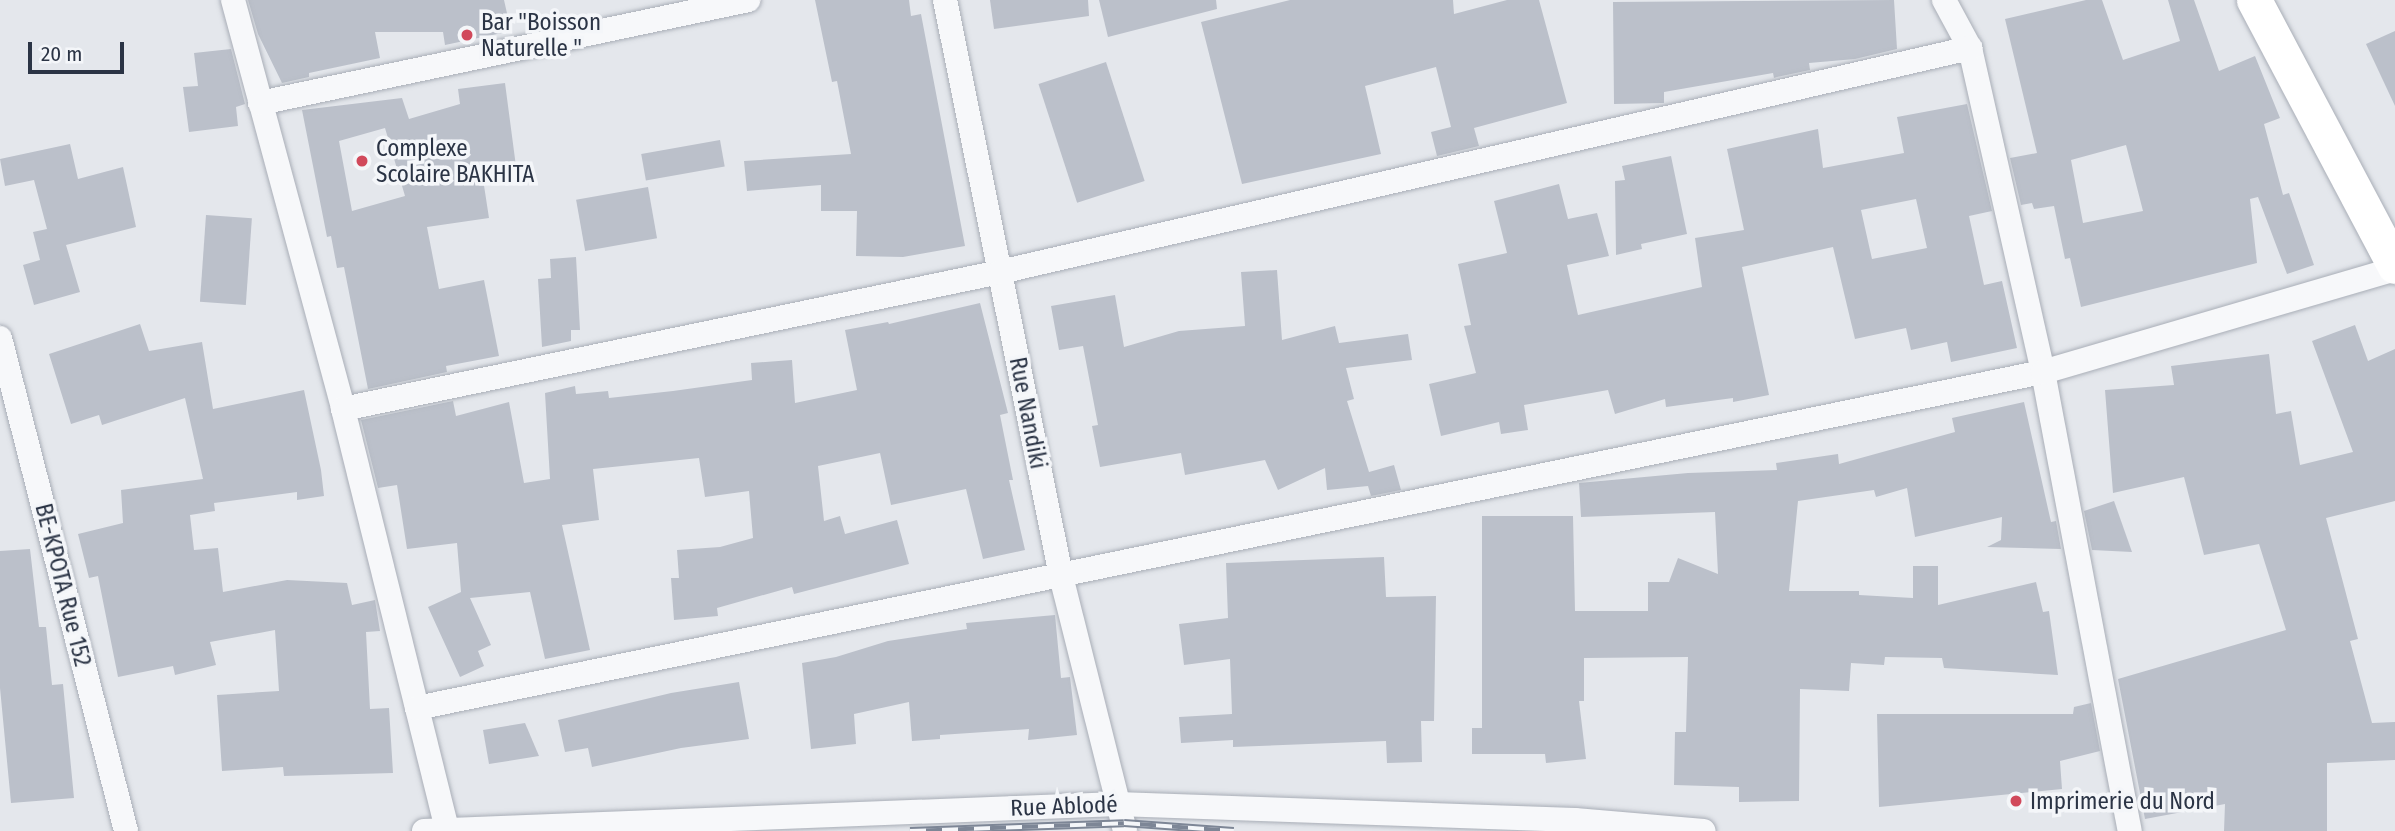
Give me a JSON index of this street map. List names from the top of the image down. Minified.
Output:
{"streets":{"street":["Rue Nandiki","BE-KPOTA Rue 152","Rue Ablodé"]},"crossings":[["Rue Nandiki","Rue Ablodé"]],"places":["Bar \"Boisson Naturelle \"","Complexe Scolaire BAKHITA","Imprimerie du Nord"],"scale_bar":"20 m"}
